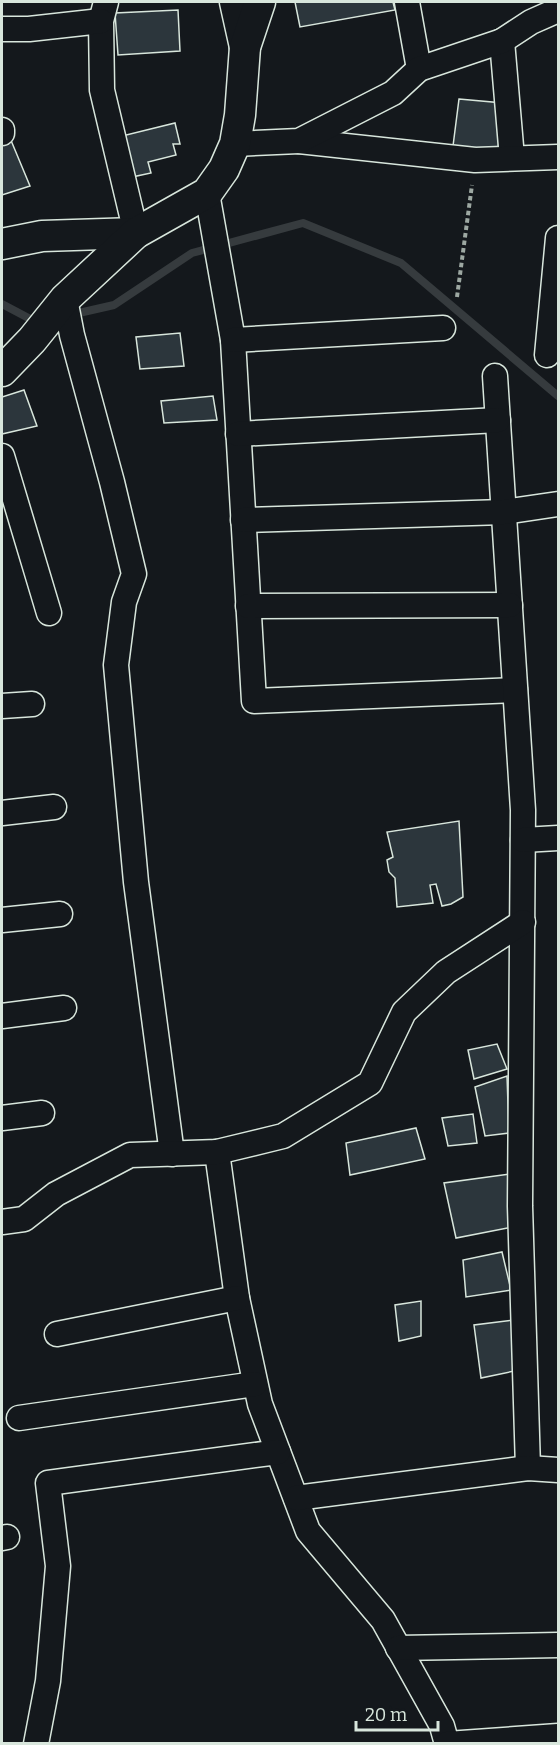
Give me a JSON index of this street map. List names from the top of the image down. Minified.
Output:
{"scale_bar":"20 m"}
